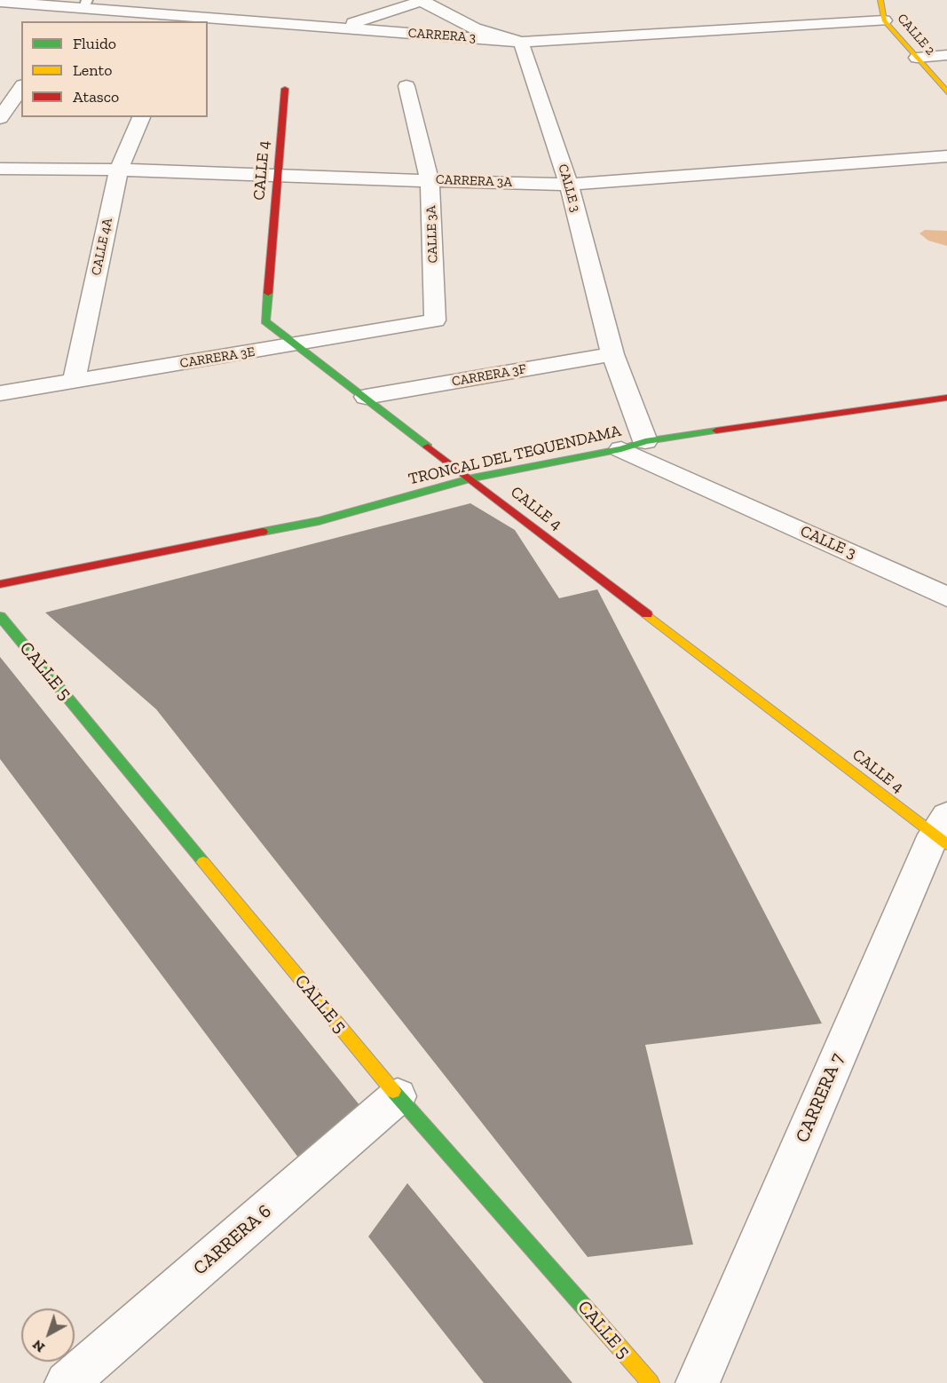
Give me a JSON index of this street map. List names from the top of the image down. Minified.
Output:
{"streets":{"street":["CALLE 2","CARRERA 3","CALLE 4","CARRERA 3A","CALLE 3","CALLE 3A","CALLE 4A","CARRERA 3E","CARRERA 3F","TRONCAL DEL TEQUENDAMA","CALLE 5","CARRERA 7","CARRERA 6"]},"crossings":[["CALLE 2","CARRERA 3"],["CARRERA 3","CALLE 3"],["CALLE 4","CARRERA 3A"],["CALLE 4","CARRERA 3E"],["CALLE 4","CARRERA 3F"],["CALLE 4","TRONCAL DEL TEQUENDAMA"],["CALLE 4","CARRERA 7"],["CARRERA 3A","CALLE 3"],["CARRERA 3A","CALLE 3A"],["CARRERA 3A","CALLE 4A"],["CALLE 3","CARRERA 3F"],["CALLE 3","TRONCAL DEL TEQUENDAMA"],["CALLE 3A","CARRERA 3E"],["CALLE 4A","CARRERA 3E"],["CALLE 5","CARRERA 6"]],"legend":["Fluido","Lento","Atasco"],"north":"bottom left"}
